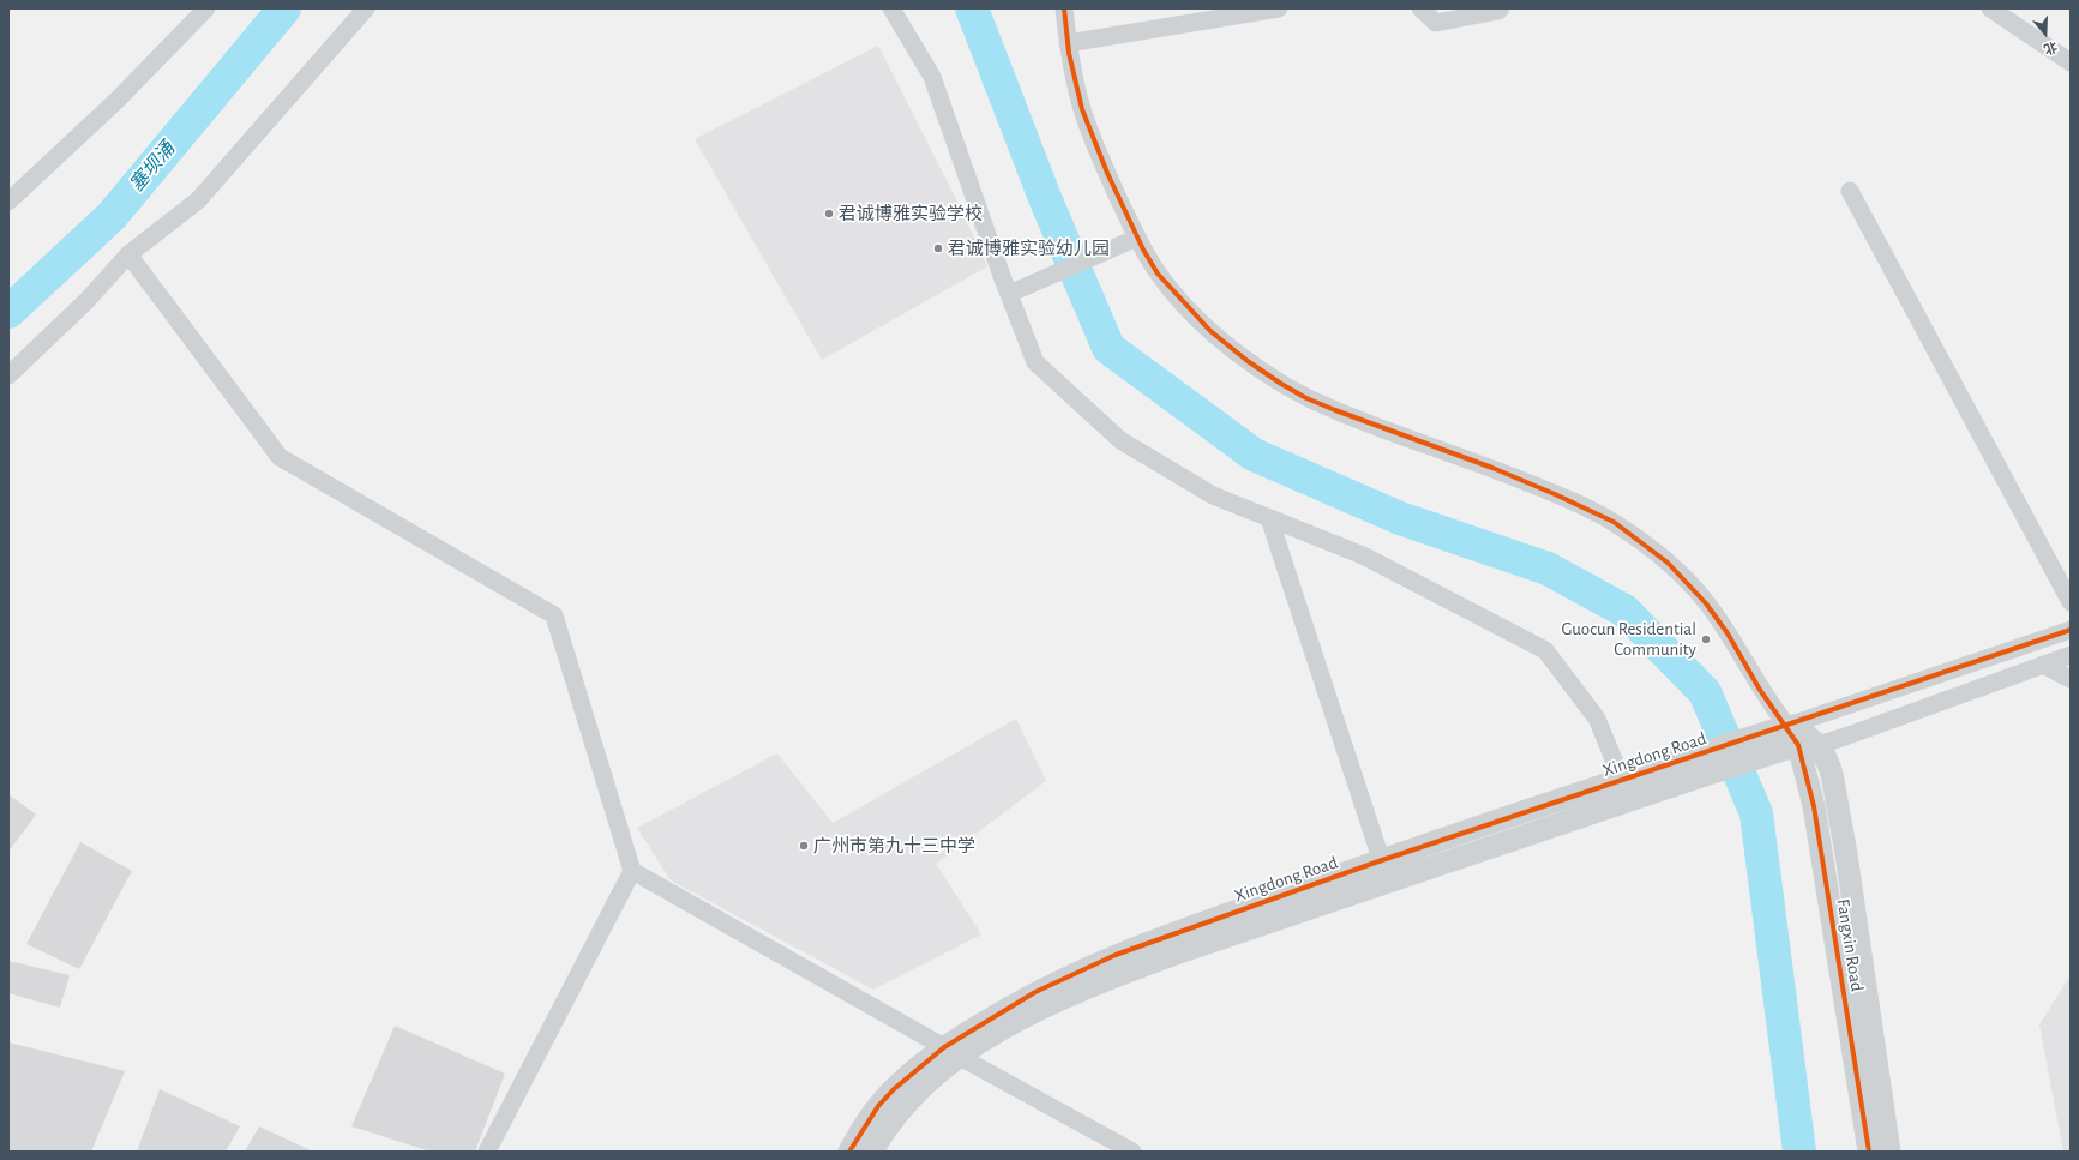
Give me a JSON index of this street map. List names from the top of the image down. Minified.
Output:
{"streets":{"street":["Xingdong Road","Fangxin Road"]},"crossings":[["Xingdong Road","Fangxin Road"]],"water":["塞坝涌"],"places":["君诚博雅实验学校","君诚博雅实验幼儿园","Guocun Residential Community","广州市第九十三中学"],"north":"bottom"}
